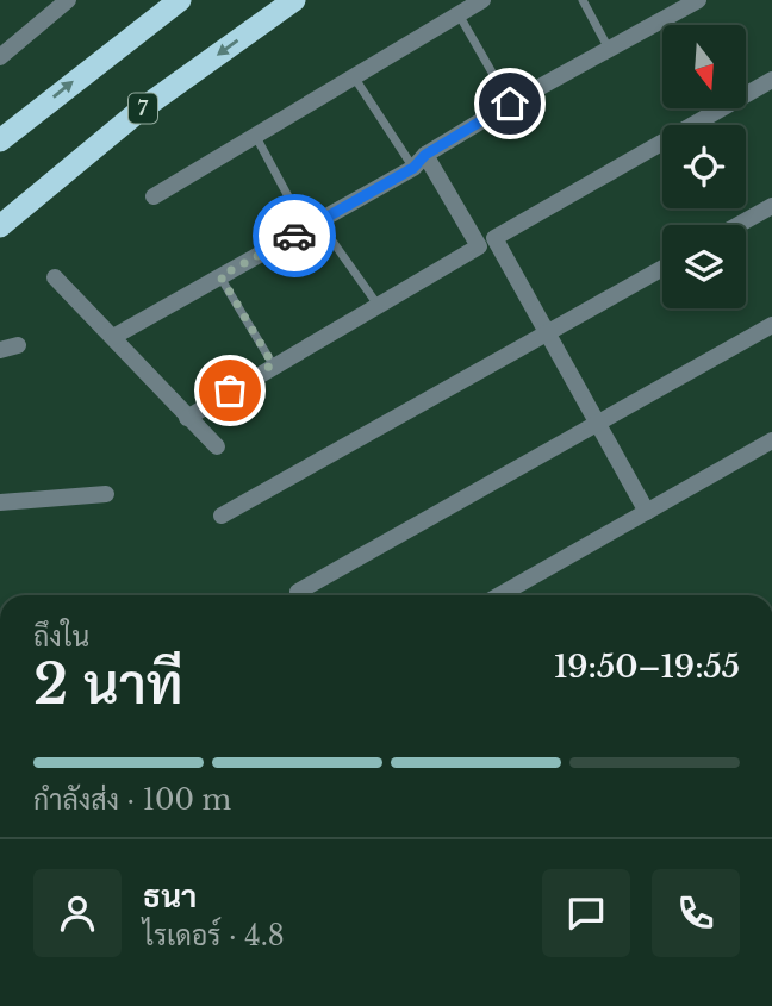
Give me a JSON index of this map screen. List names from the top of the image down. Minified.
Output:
{"streets":{"highway":["7"]},"north":"bottom","page":{"heading":["2 นาที","ถึงใน","19:50–19:55"],"panel":["ธนา","ไรเดอร์ · 4.8"],"bar":"กำลังส่ง · 100 m"}}
